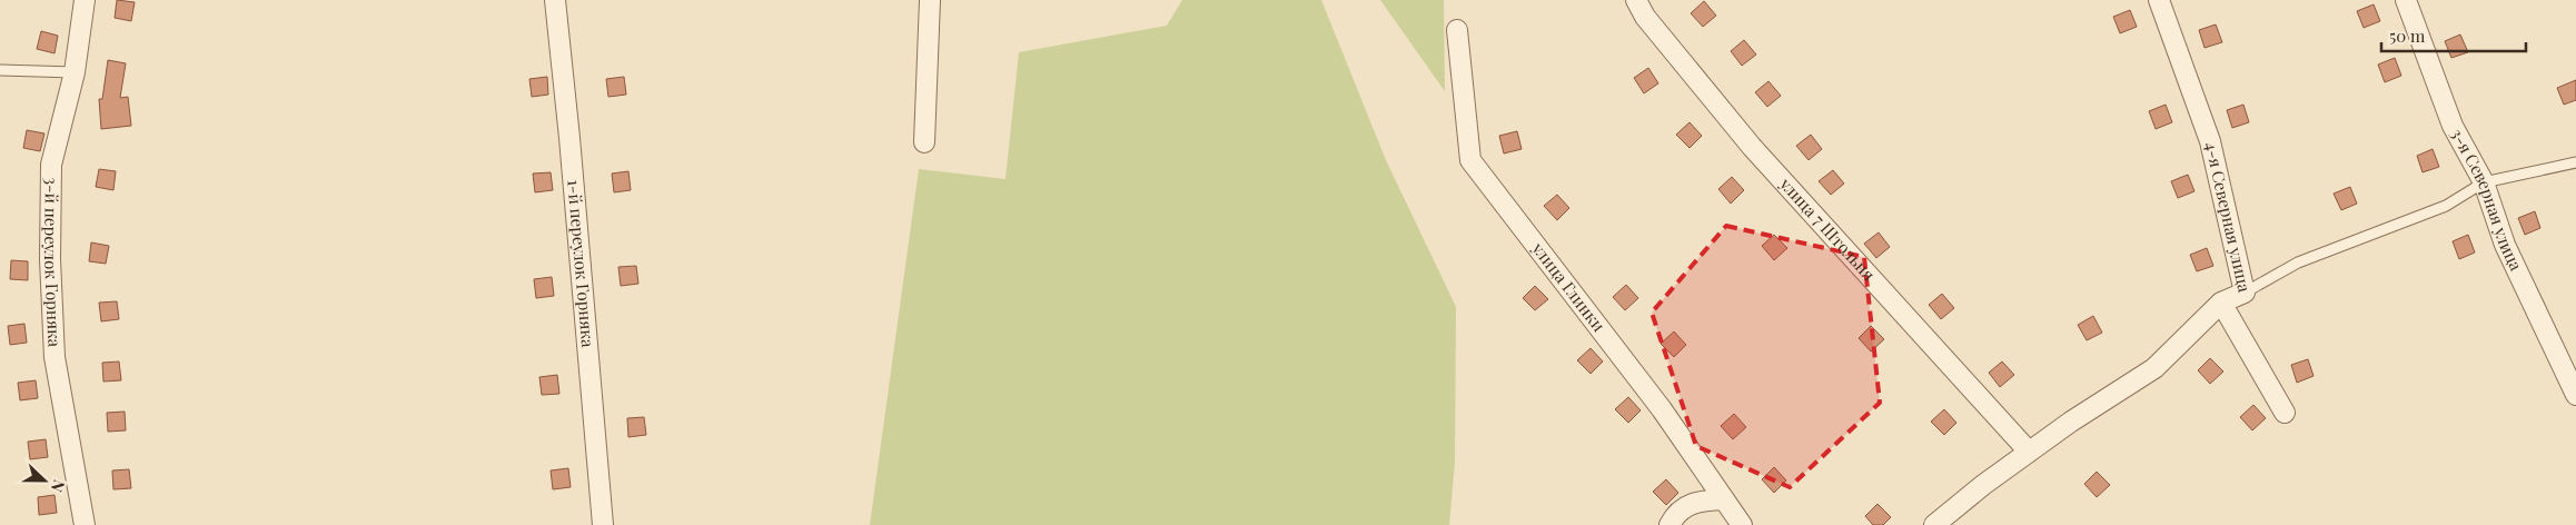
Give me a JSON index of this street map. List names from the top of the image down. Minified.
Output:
{"streets":{"street":["3-я Северная улица","4-я Северная улица","улица 7 Штольня","3-й переулок Горняка","1-й переулок Горняка","улица Глинки"]},"scale_bar":"50 m","north":"right"}
